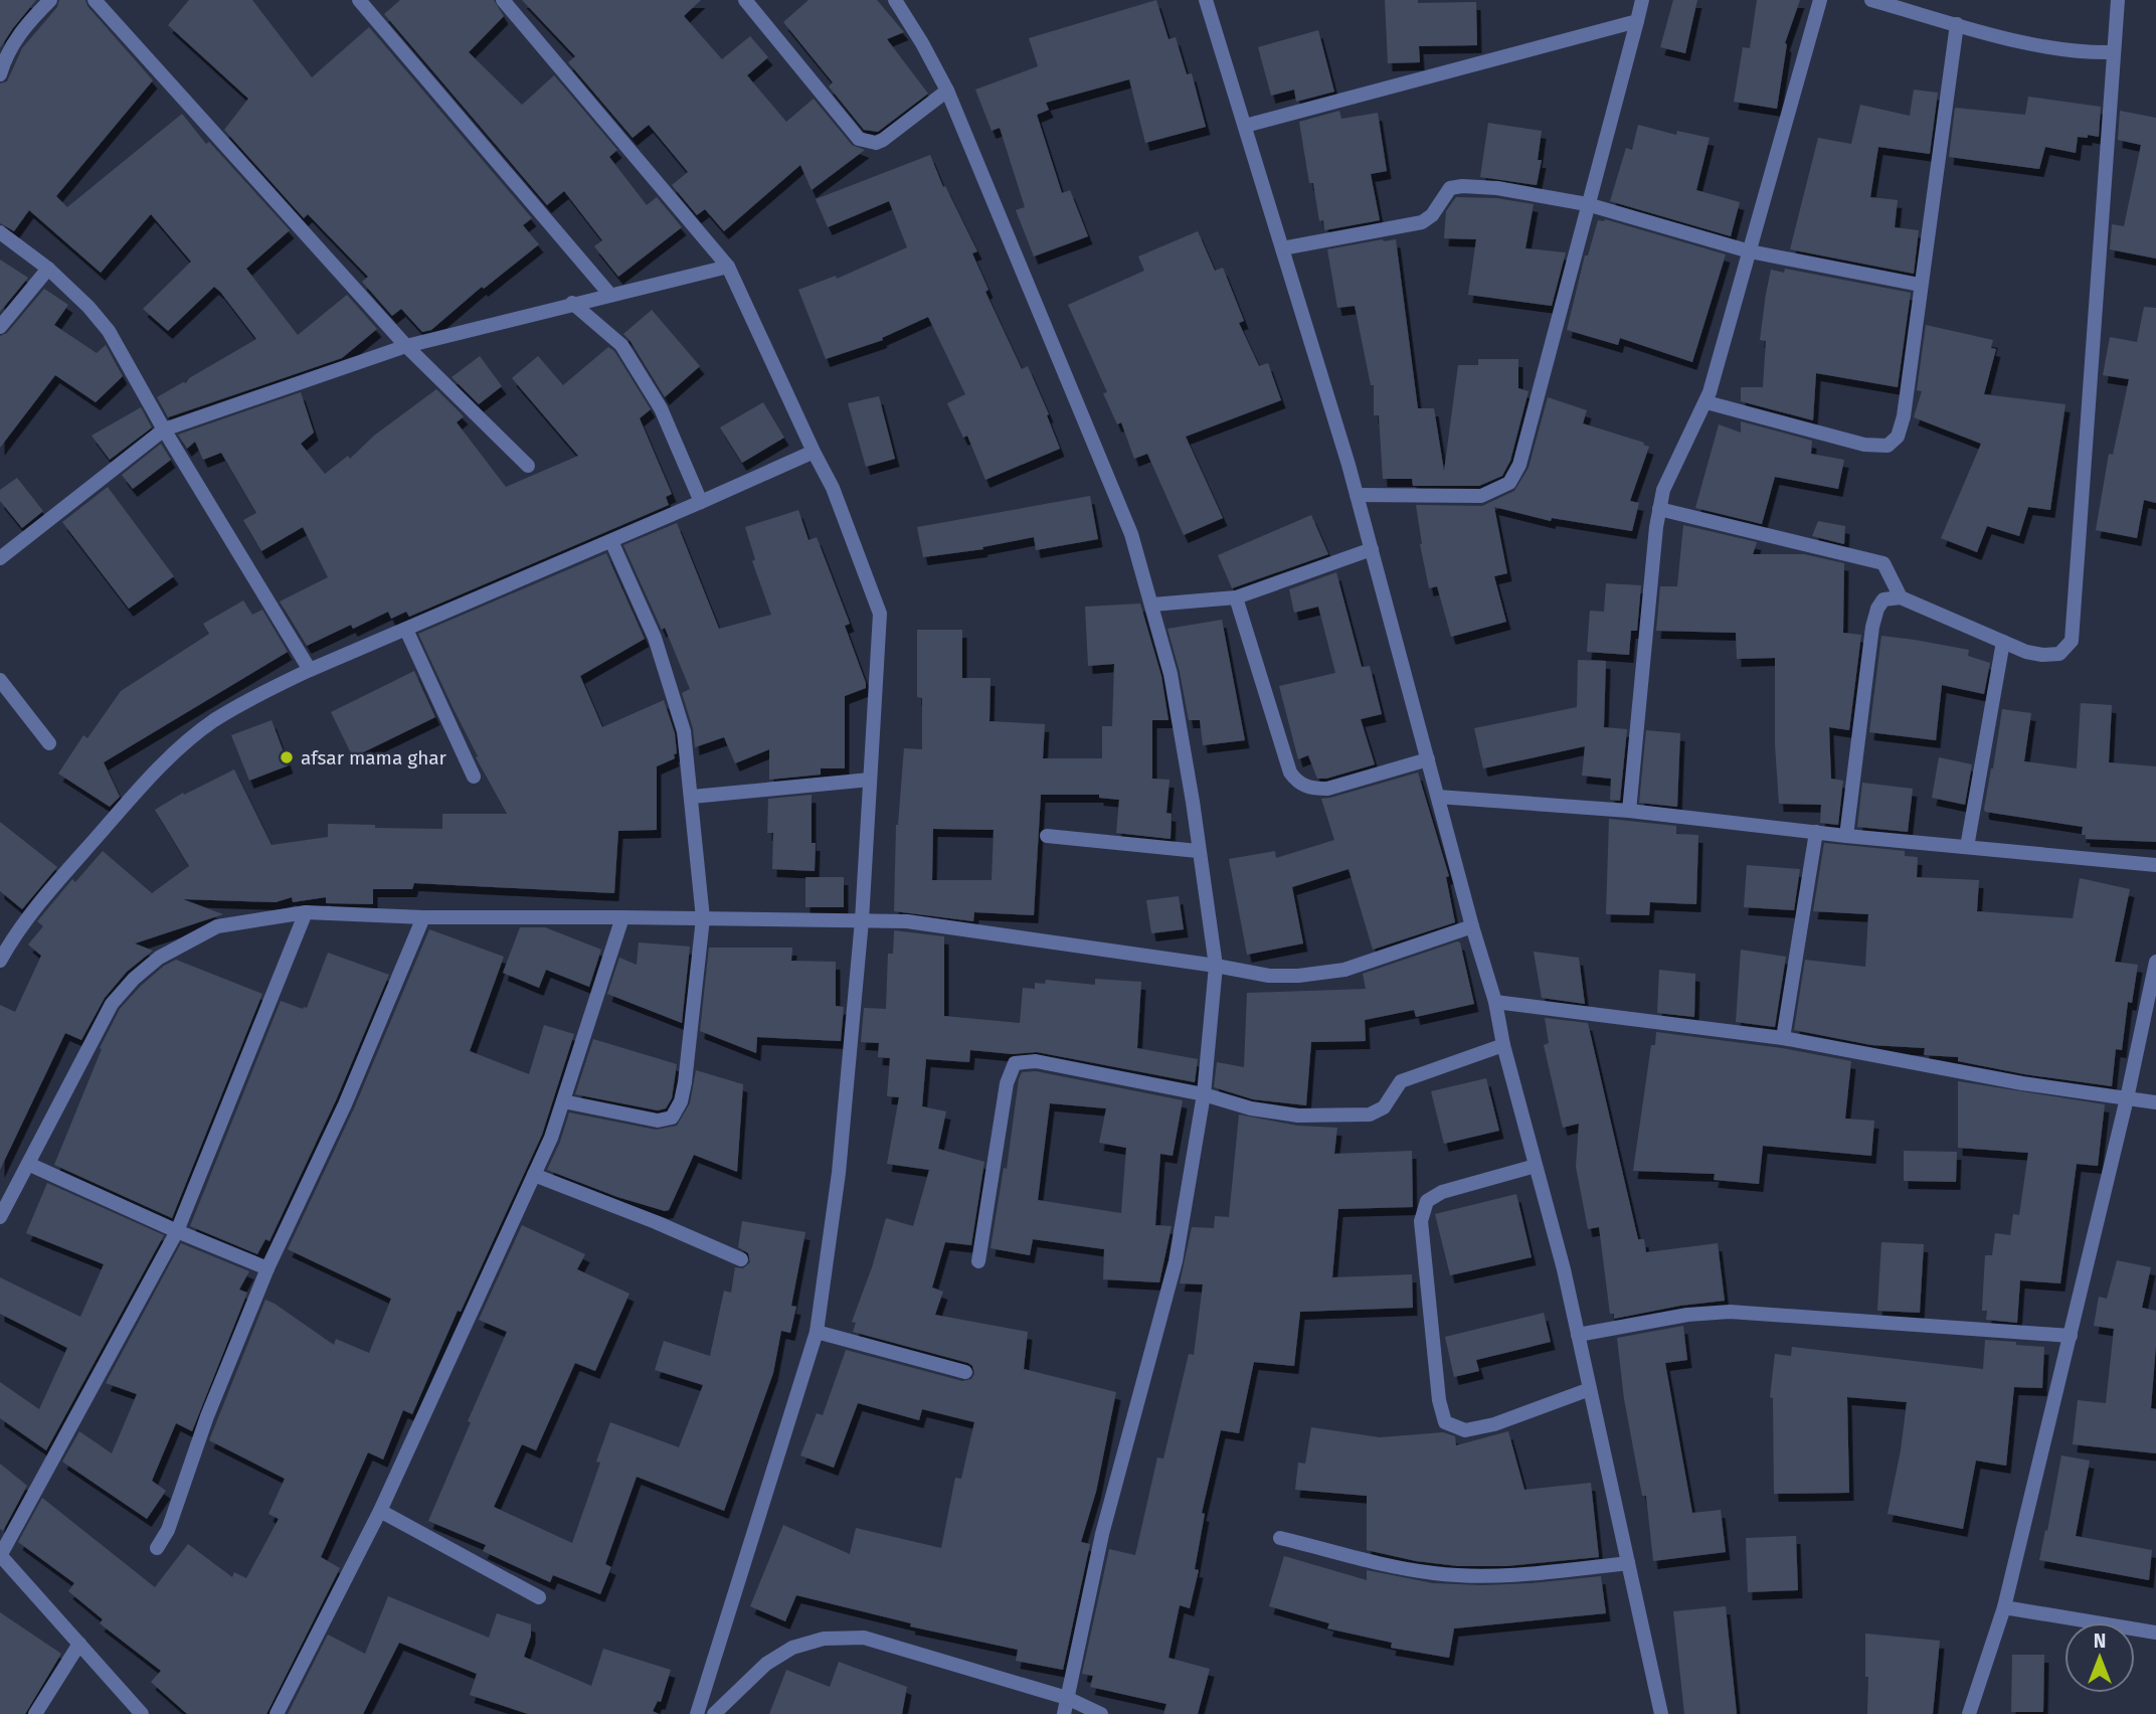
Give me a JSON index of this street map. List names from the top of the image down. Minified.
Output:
{"places":["afsar mama ghar"],"north":"top"}
